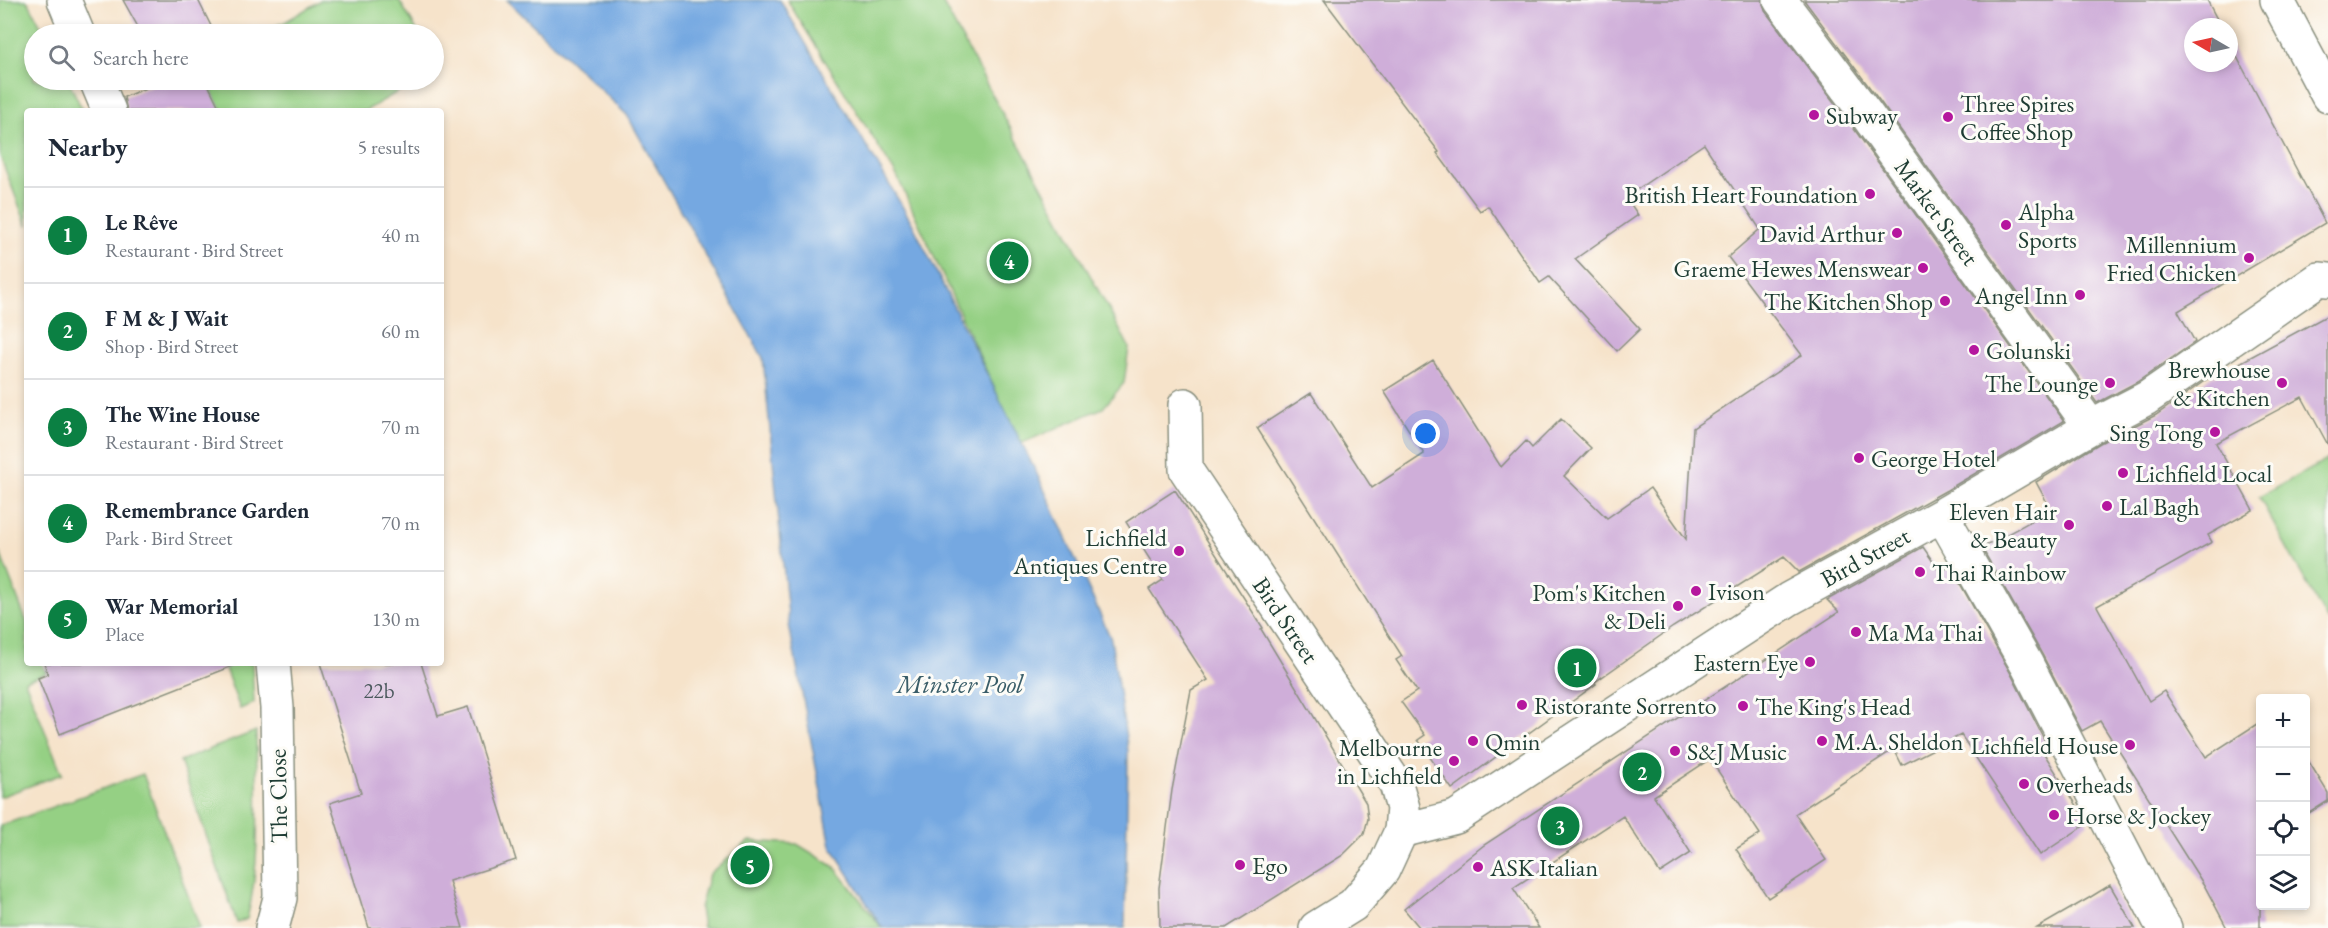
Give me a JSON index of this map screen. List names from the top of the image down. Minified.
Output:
{"streets":{"street":["Market Street","Bird Street","The Close"]},"crossings":[["Market Street","Bird Street"]],"water":["Minster Pool"],"places":["Subway","Three Spires Coffee Shop","British Heart Foundation","Alpha Sports","David Arthur","Millennium Fried Chicken","Graeme Hewes Menswear","Angel Inn","The Kitchen Shop","Golunski","The Lounge","Brewhouse & Kitchen","Sing Tong","George Hotel","Lichfield Local","Lal Bagh","Eleven Hair & Beauty","Lichfield Antiques Centre","Thai Rainbow","Ivison","Pom's Kitchen & Deli","Ma Ma Thai","Eastern Eye","Ristorante Sorrento","The King's Head","Qmin","M.A. Sheldon","Lichfield House","S&J Music","Melbourne in Lichfield","Overheads","Horse & Jockey","Ego","ASK Italian"],"house_numbers":["22b"],"north":"left","page":{"search":"Search here","heading":["Nearby","5 results"],"list":[{"mark":"1","name":"Le Rêve","note":"Restaurant · Bird Street","value":"40 m"},{"mark":"2","name":"F M & J Wait","note":"Shop · Bird Street","value":"60 m"},{"mark":"3","name":"The Wine House","note":"Restaurant · Bird Street","value":"70 m"},{"mark":"4","name":"Remembrance Garden","note":"Park · Bird Street","value":"70 m"},{"mark":"5","name":"War Memorial","note":"Place","value":"130 m"}],"pins":["4","1","2","3","5"],"map_buttons":["+","−"]}}
